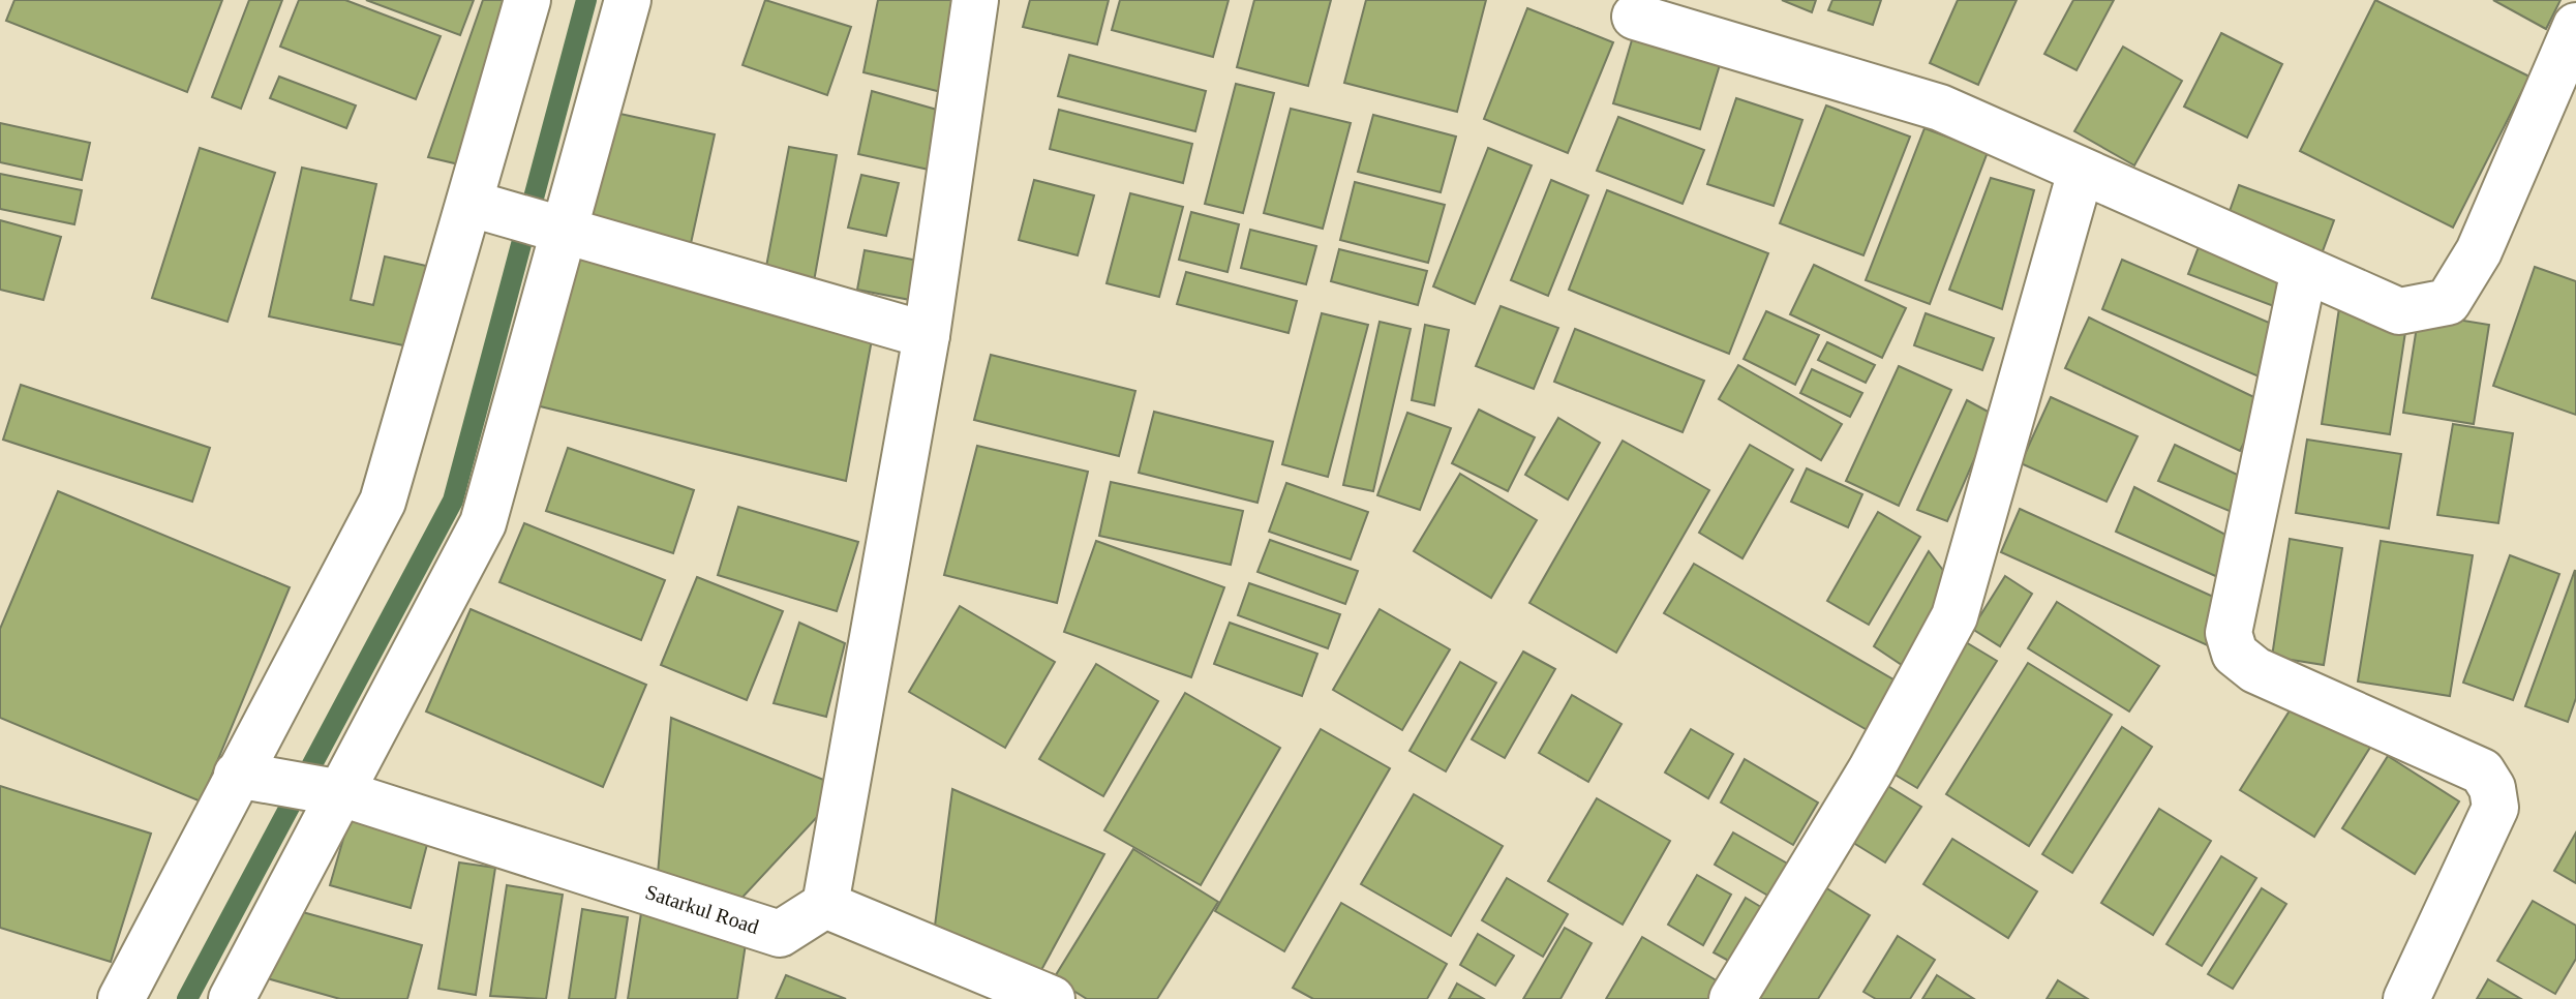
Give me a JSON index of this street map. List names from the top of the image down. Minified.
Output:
{"streets":{"street":["Satarkul Road"]}}
